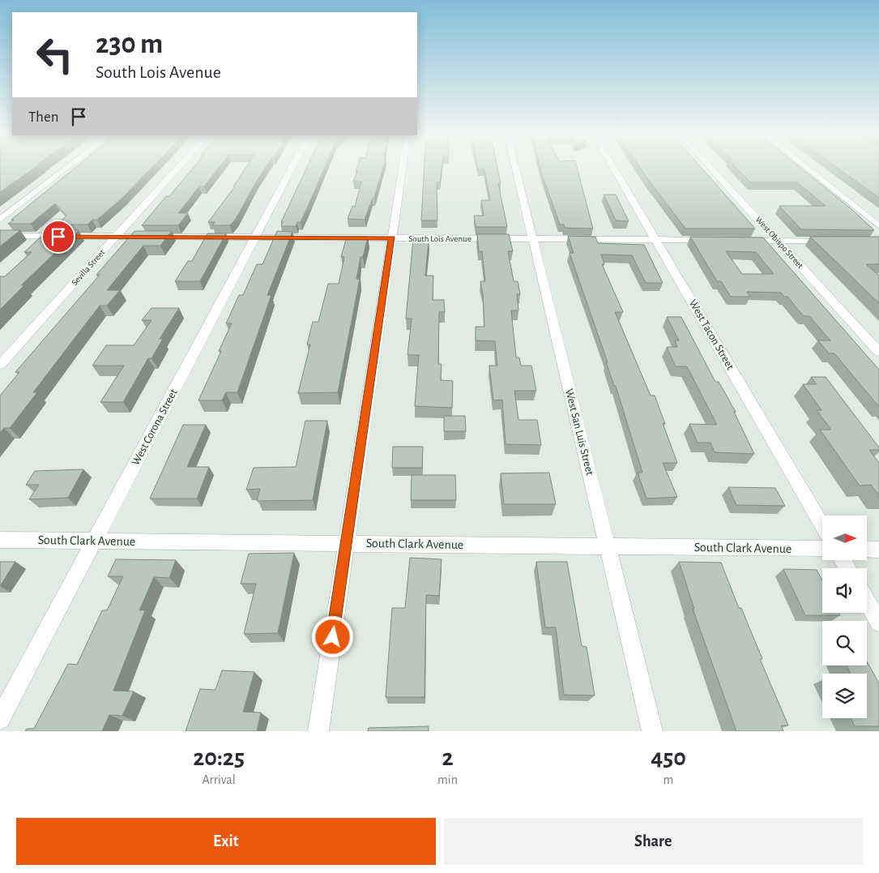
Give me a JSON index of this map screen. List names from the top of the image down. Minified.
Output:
{"streets":{"street":["South Lois Avenue","West Obispo Street","Sevilla Street","West Tacon Street","West Corona Street","West San Luis Street","South Clark Avenue"]},"crossings":[["South Lois Avenue","Sevilla Street"],["South Lois Avenue","West Tacon Street"],["South Lois Avenue","West Corona Street"],["South Lois Avenue","West San Luis Street"],["West Corona Street","South Clark Avenue"],["West San Luis Street","South Clark Avenue"]],"north":"right","page":{"turn":["230 m","South Lois Avenue"],"then":"Then","eta":["20:25","Arrival","2","min","450","m"],"buttons":["Exit","Share"]}}
